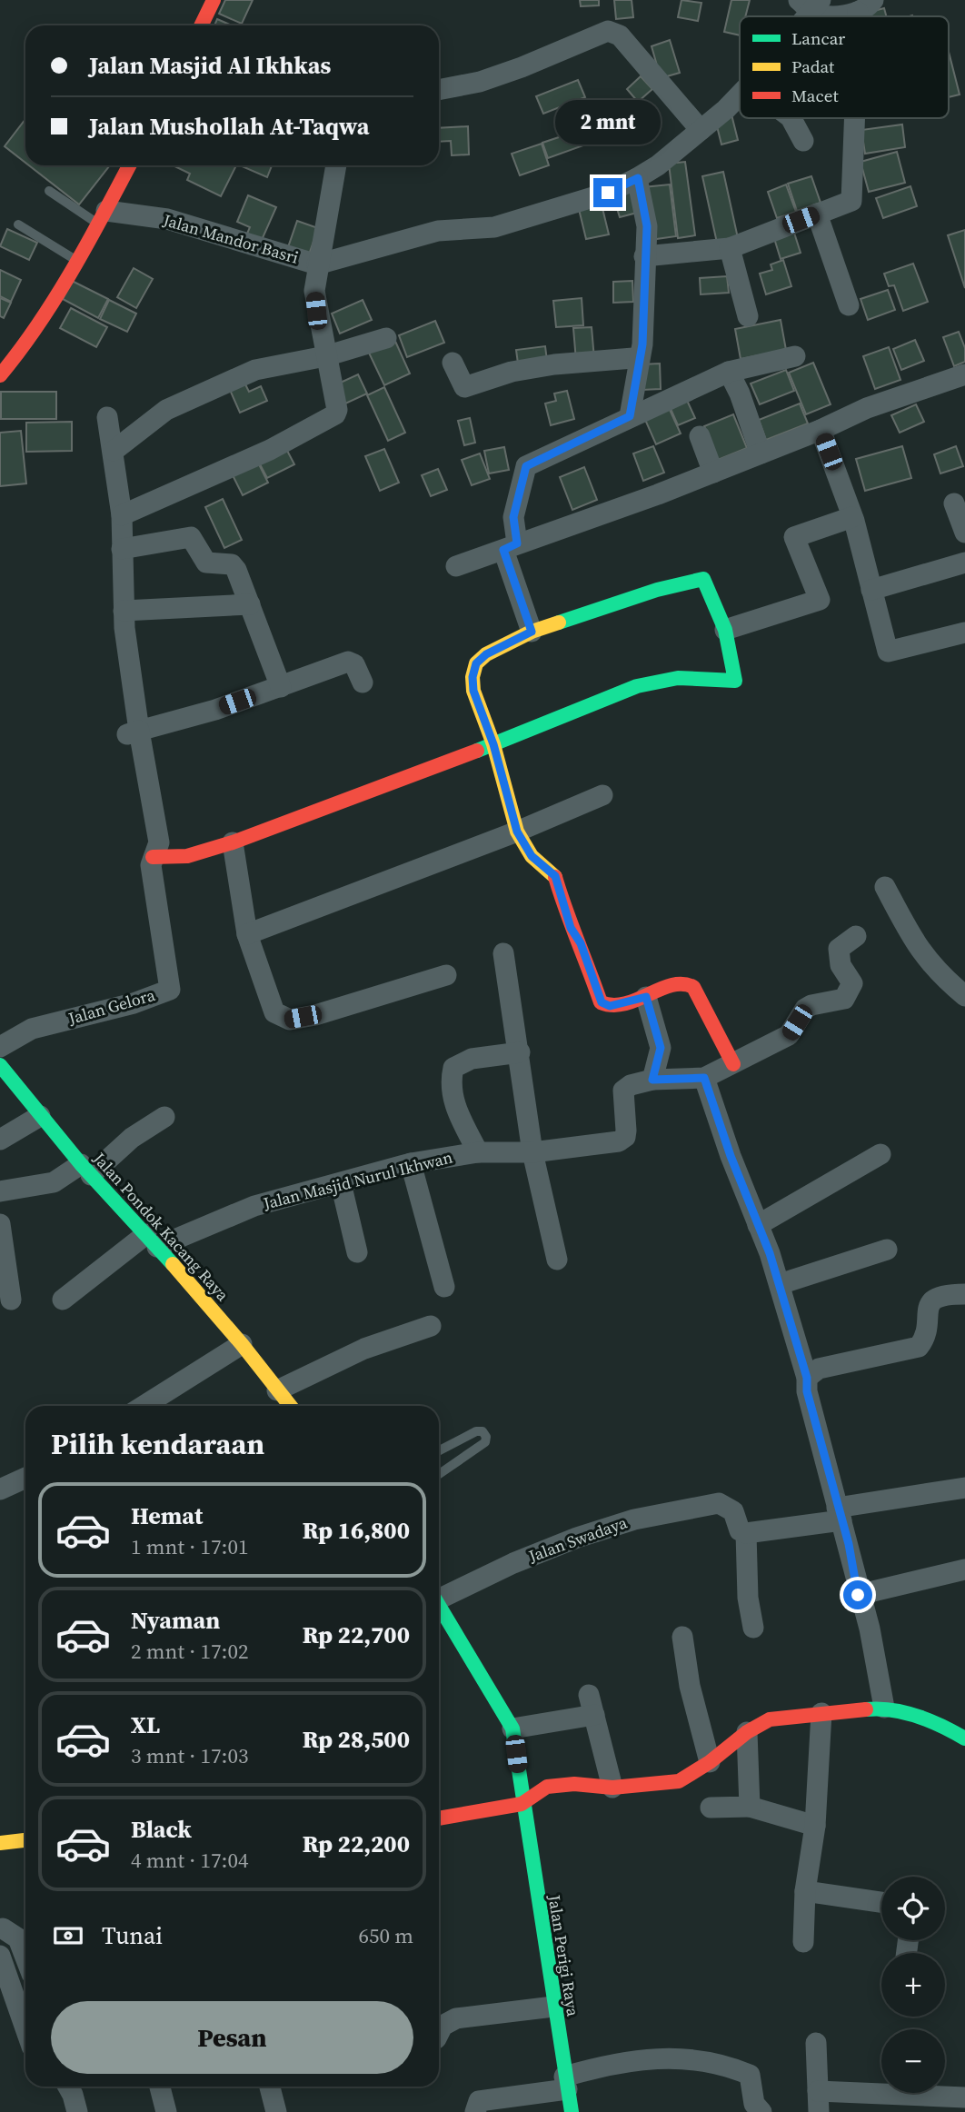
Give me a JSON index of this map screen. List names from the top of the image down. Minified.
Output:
{"streets":{"street":["Jalan Mandor Basri","Jalan Gelora","Jalan Masjid Nurul Ikhwan","Jalan Pondok Kacang Raya","Jalan Swadaya","Jalan Perigi Raya"]},"crossings":[["Jalan Masjid Nurul Ikhwan","Jalan Pondok Kacang Raya"]],"legend":["Lancar","Padat","Macet"],"page":{"banner":["Jalan Masjid Al Ikhkas","Jalan Mushollah At-Taqwa"],"bubble":"2 mnt","heading":"Pilih kendaraan","list":[{"name":"Hemat","note":"1 mnt · 17:01","value":"Rp 16,800"},{"name":"Nyaman","note":"2 mnt · 17:02","value":"Rp 22,700"},{"name":"XL","note":"3 mnt · 17:03","value":"Rp 28,500"},{"name":"Black","note":"4 mnt · 17:04","value":"Rp 22,200"}],"map_buttons":["+","−"],"pay":["Tunai","650 m"],"buttons":"Pesan"}}
